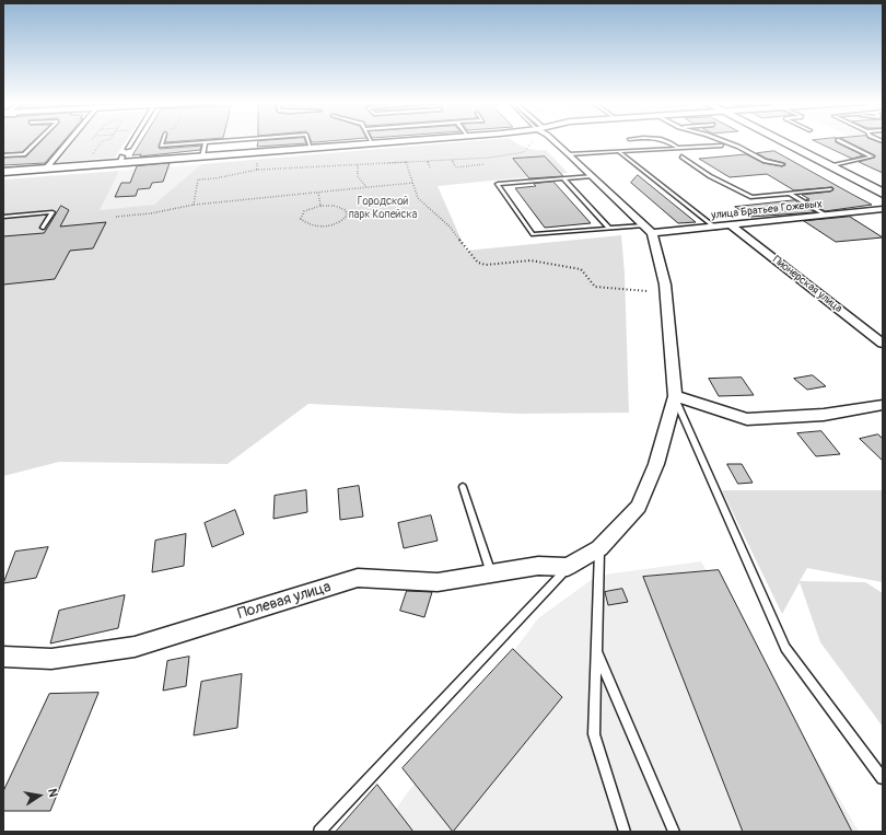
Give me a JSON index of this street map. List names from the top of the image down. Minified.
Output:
{"streets":{"street":["улица Братьев Гожевых","Пионерская улица","Полевая улица"]},"crossings":[["улица Братьев Гожевых","Пионерская улица"]],"parks":["Городской парк Копейска"],"north":"right"}
